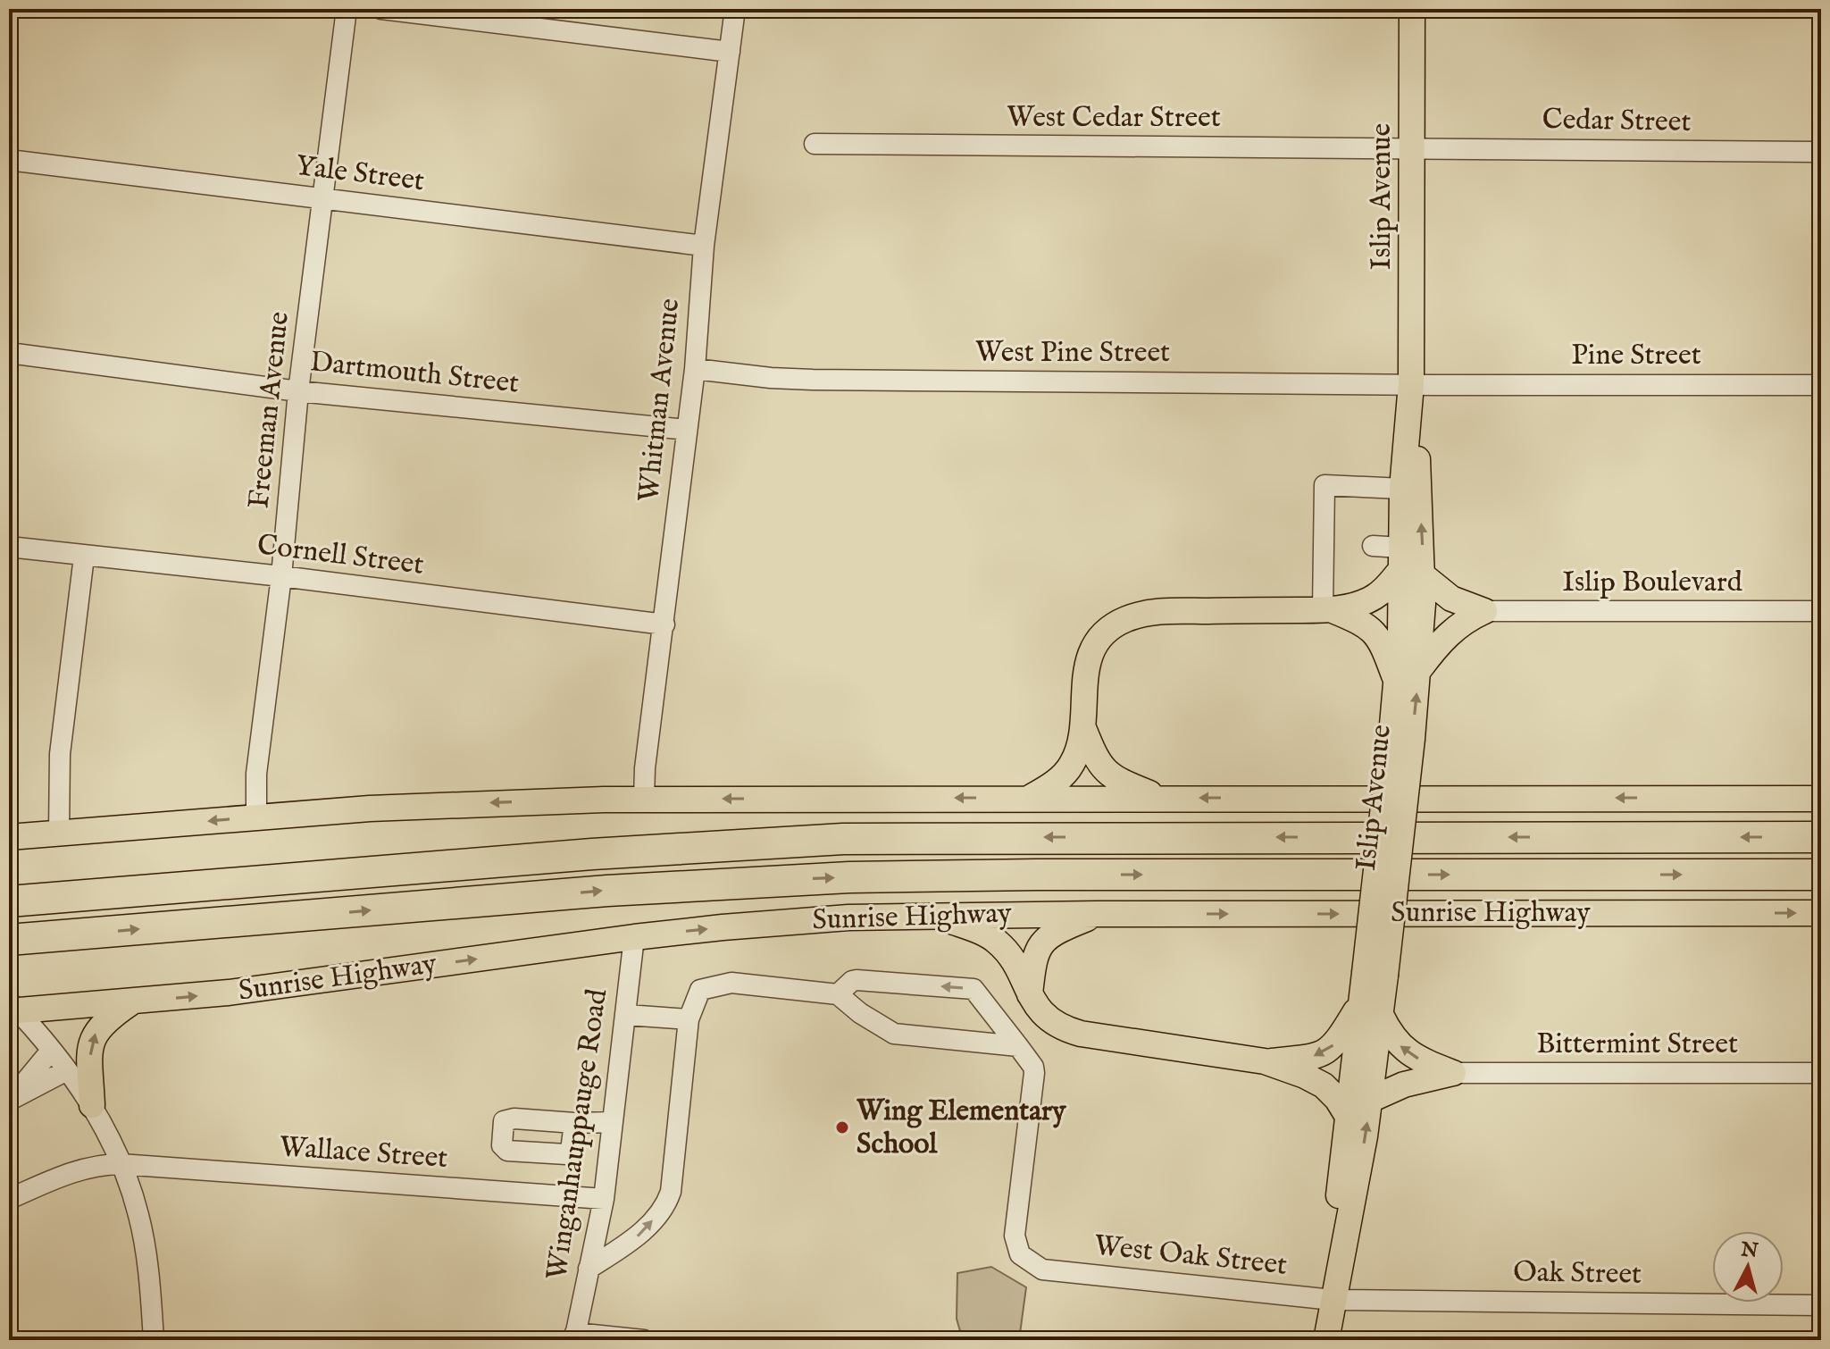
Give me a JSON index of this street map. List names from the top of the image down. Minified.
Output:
{"streets":{"highway":["Sunrise Highway"],"main road":["Islip Avenue"],"street":["West Cedar Street","Cedar Street","Yale Street","West Pine Street","Pine Street","Dartmouth Street","Whitman Avenue","Freeman Avenue","Cornell Street","Islip Boulevard","Bittermint Street","Winganhauppauge Road","Wallace Street","West Oak Street","Oak Street"]},"crossings":[["West Cedar Street","Cedar Street"],["West Cedar Street","Islip Avenue"],["Cedar Street","Islip Avenue"],["Yale Street","Whitman Avenue"],["Yale Street","Freeman Avenue"],["Islip Avenue","West Pine Street"],["Islip Avenue","West Oak Street"],["Islip Avenue","Oak Street"],["West Pine Street","Pine Street"],["West Pine Street","Whitman Avenue"],["Dartmouth Street","Whitman Avenue"],["Dartmouth Street","Freeman Avenue"],["Whitman Avenue","Cornell Street"],["Freeman Avenue","Cornell Street"],["Sunrise Highway","Winganhauppauge Road"],["Winganhauppauge Road","Wallace Street"],["West Oak Street","Oak Street"]],"places":["Wing Elementary School"],"north":"top"}
